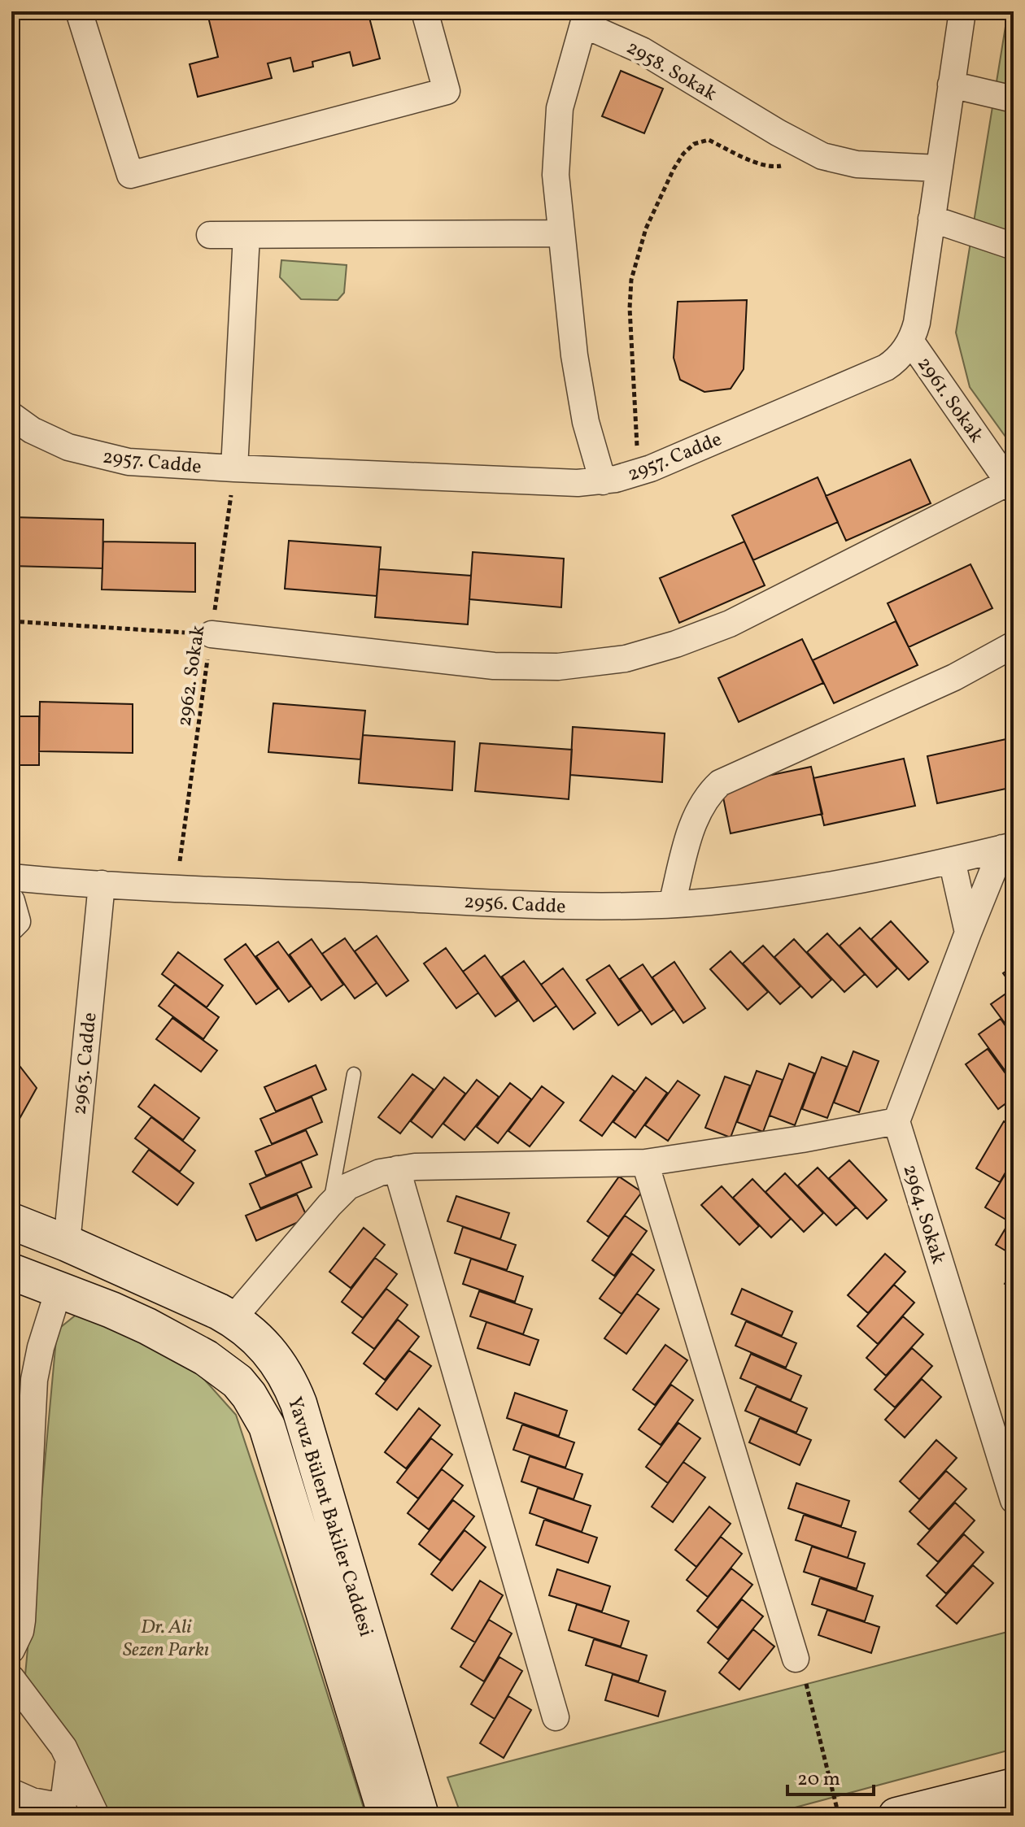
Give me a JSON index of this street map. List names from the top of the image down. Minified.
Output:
{"streets":{"street":["2958. Sokak","2961. Sokak","2957. Cadde","2956. Cadde","2963. Cadde","2964. Sokak","Yavuz Bülent Bakiler Caddesi"],"path":["2962. Sokak"]},"crossings":[["2958. Sokak","2957. Cadde"],["2961. Sokak","2957. Cadde"],["2957. Cadde","2962. Sokak"],["2962. Sokak","2956. Cadde"],["2956. Cadde","2963. Cadde"],["2963. Cadde","Yavuz Bülent Bakiler Caddesi"]],"parks":["Dr. Ali Sezen Parkı"],"scale_bar":"20 m"}
